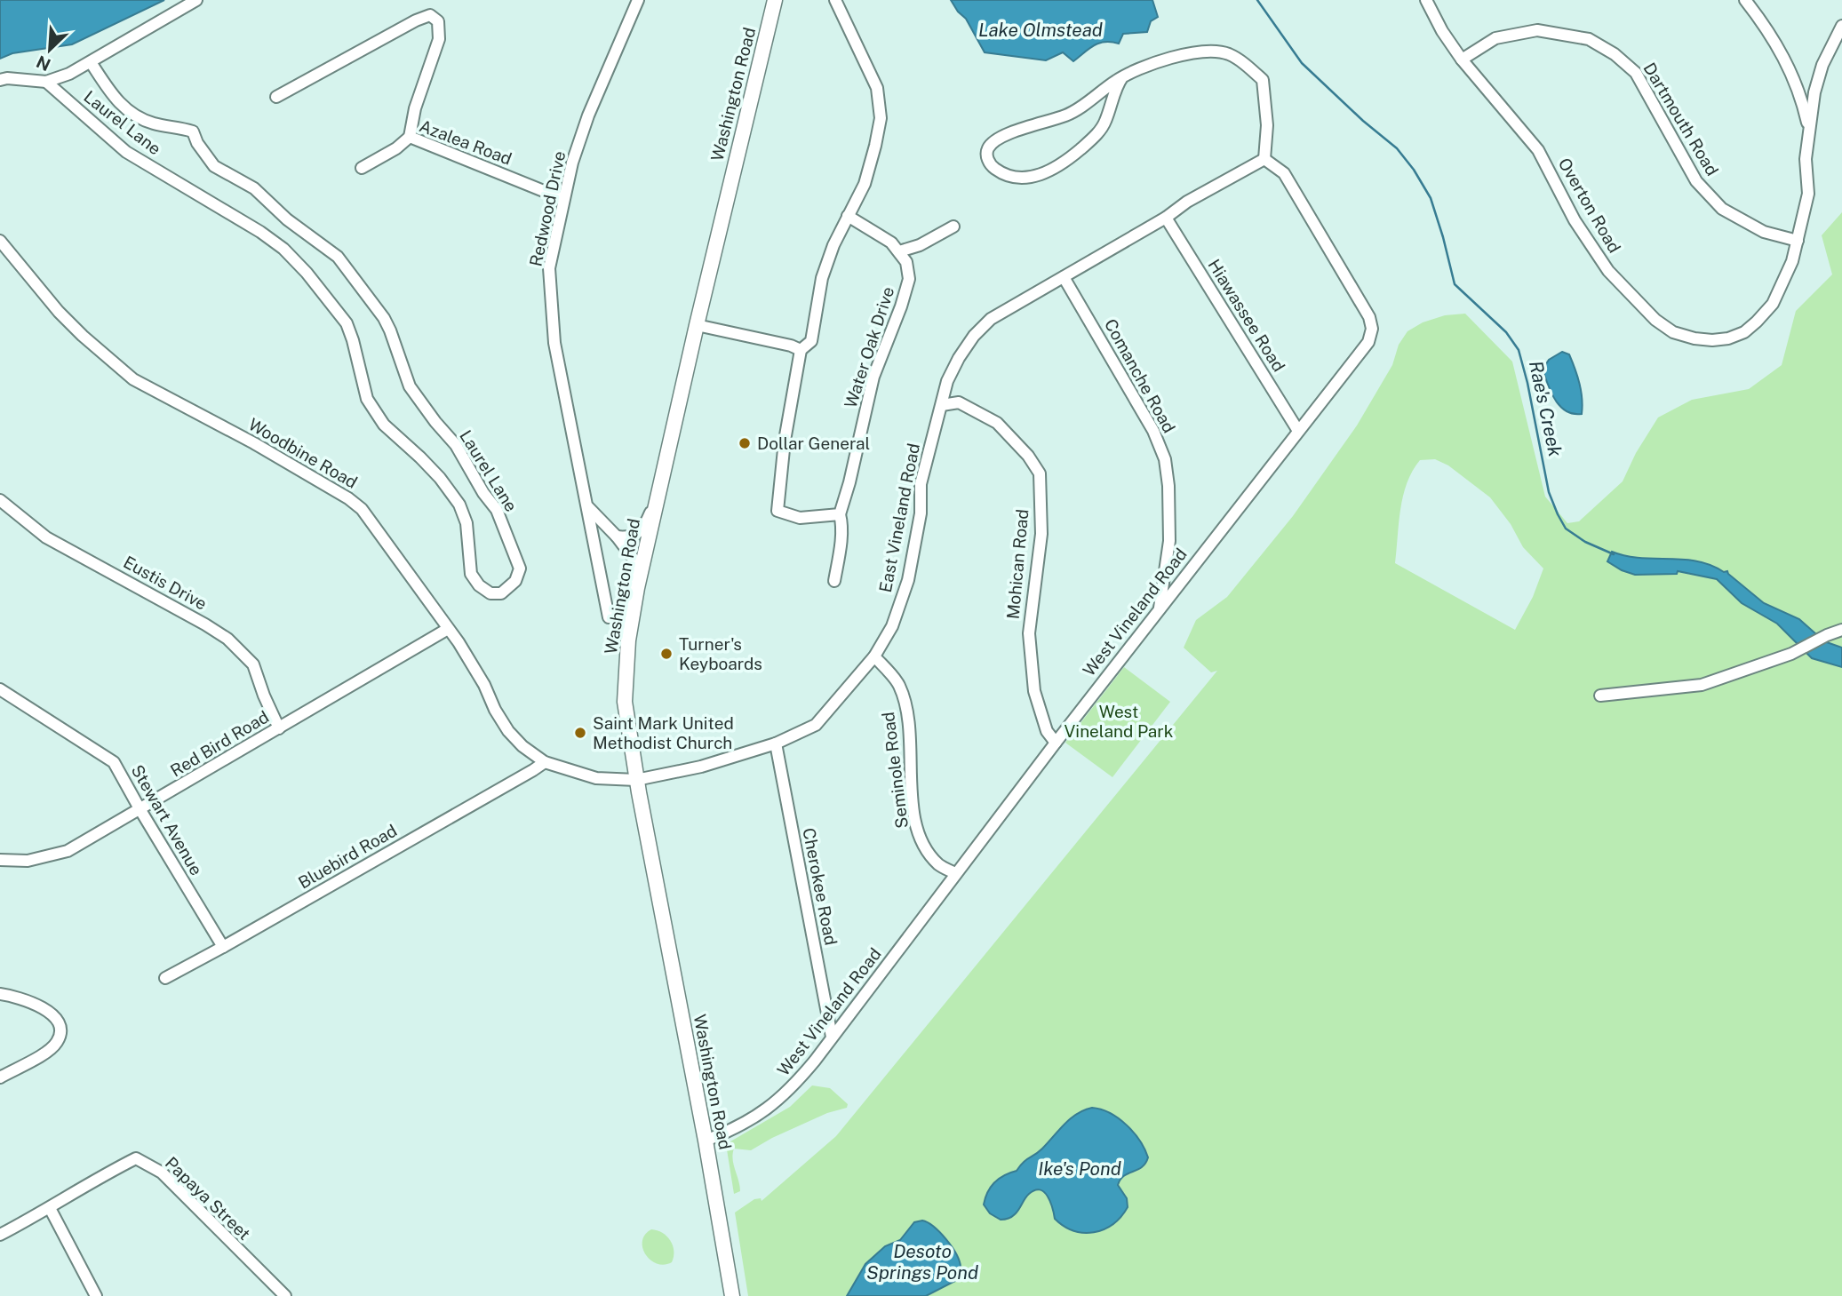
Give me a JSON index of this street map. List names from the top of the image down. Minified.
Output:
{"streets":{"main road":["Washington Road"],"street":["Dartmouth Road","Laurel Lane","Azalea Road","Overton Road","Redwood Drive","Hiawassee Road","Water Oak Drive","Comanche Road","Woodbine Road","East Vineland Road","Mohican Road","Eustis Drive","West Vineland Road","Red Bird Road","Seminole Road","Stewart Avenue","Bluebird Road","Cherokee Road","Papaya Street"]},"crossings":[["Washington Road","Woodbine Road"],["Washington Road","East Vineland Road"],["Washington Road","West Vineland Road"],["Dartmouth Road","Overton Road"],["Azalea Road","Redwood Drive"],["Hiawassee Road","East Vineland Road"],["Hiawassee Road","West Vineland Road"],["Comanche Road","East Vineland Road"],["Comanche Road","West Vineland Road"],["Woodbine Road","East Vineland Road"],["Woodbine Road","Red Bird Road"],["Woodbine Road","Bluebird Road"],["East Vineland Road","Mohican Road"],["East Vineland Road","West Vineland Road"],["East Vineland Road","Seminole Road"],["East Vineland Road","Cherokee Road"],["Mohican Road","West Vineland Road"],["Eustis Drive","Red Bird Road"],["West Vineland Road","Seminole Road"],["West Vineland Road","Cherokee Road"],["Red Bird Road","Stewart Avenue"],["Stewart Avenue","Bluebird Road"]],"water":["Lake Olmstead","Rae's Creek","Ike's Pond","Desoto Springs Pond"],"parks":["West Vineland Park"],"places":["Dollar General","Turner's Keyboards","Saint Mark United Methodist Church"],"north":"bottom left"}
